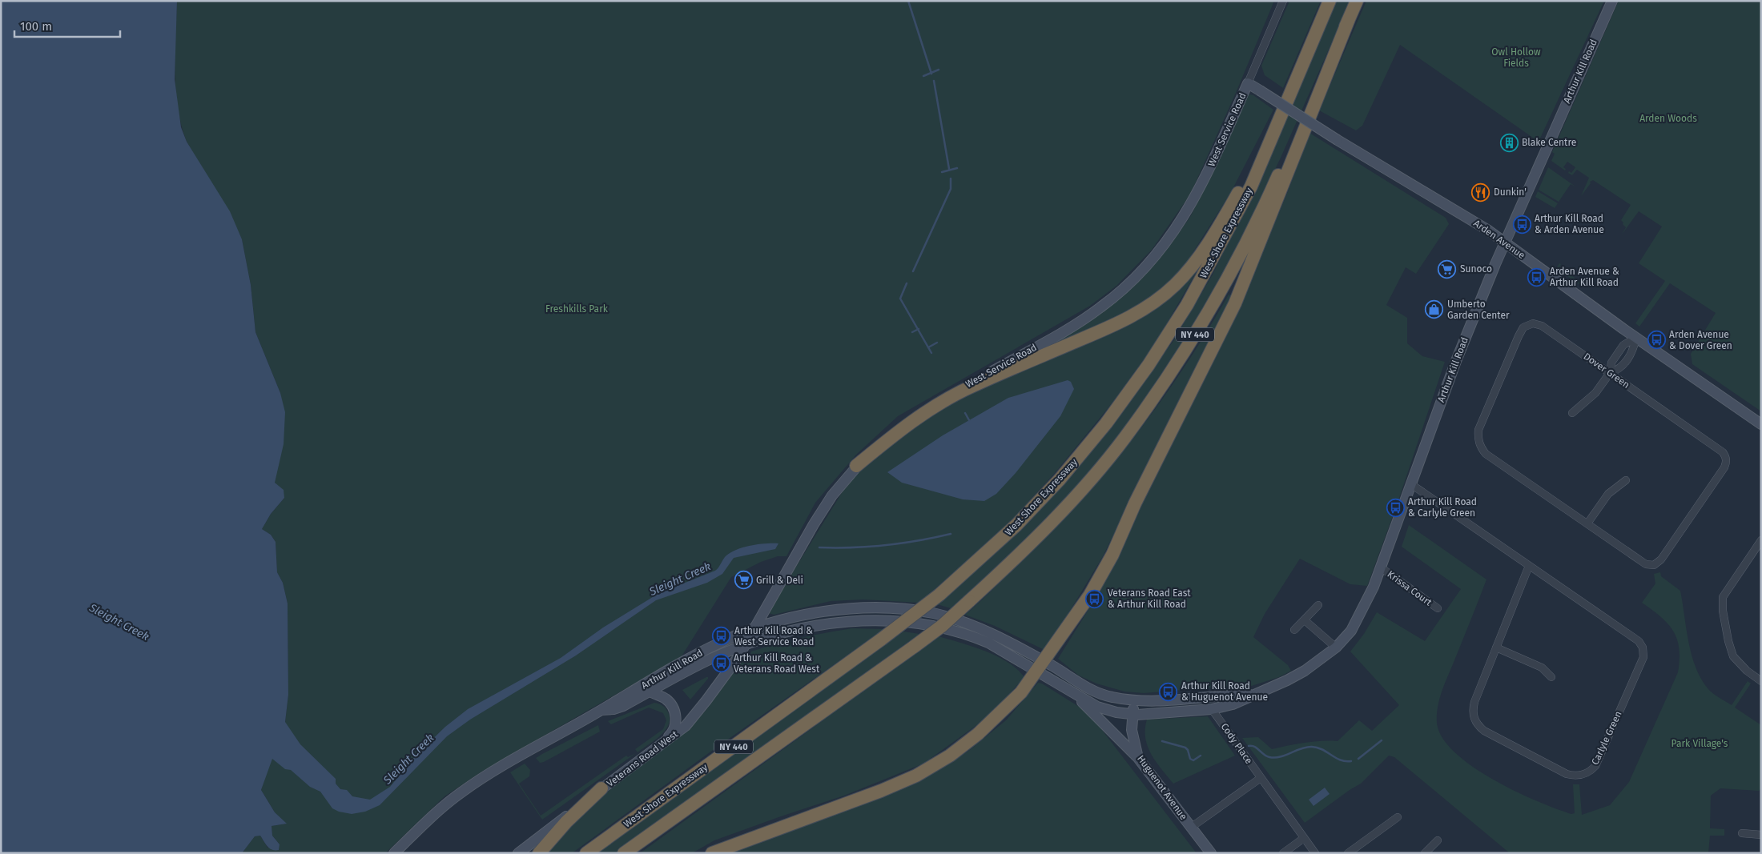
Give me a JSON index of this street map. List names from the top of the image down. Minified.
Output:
{"streets":{"highway":["West Shore Expressway","NY 440"],"street":["Arthur Kill Road","West Service Road","Arden Avenue","Dover Green","Krissa Court","Carlyle Green","Cody Place","Veterans Road West","Huguenot Avenue"]},"crossings":[["Arthur Kill Road","West Service Road"],["Arthur Kill Road","Arden Avenue"],["Arthur Kill Road","Krissa Court"],["Arthur Kill Road","Carlyle Green"],["Arthur Kill Road","Veterans Road West"],["West Service Road","Arden Avenue"],["West Service Road","Veterans Road West"]],"water":["Sleight Creek"],"parks":["Owl Hollow Fields","Arden Woods","Freshkills Park","Park Village's"],"places":{"building":["Blake Centre"],"restaurant":["Dunkin'"],"bus stop":["Arthur Kill Road & Arden Avenue","Arden Avenue & Arthur Kill Road","Arden Avenue & Dover Green","Arthur Kill Road & Carlyle Green","Veterans Road East & Arthur Kill Road","Arthur Kill Road & West Service Road","Arthur Kill Road & Veterans Road West","Arthur Kill Road & Huguenot Avenue"],"supermarket":["Sunoco","Grill & Deli"],"shop":["Umberto Garden Center"]},"scale_bar":"100 m"}
